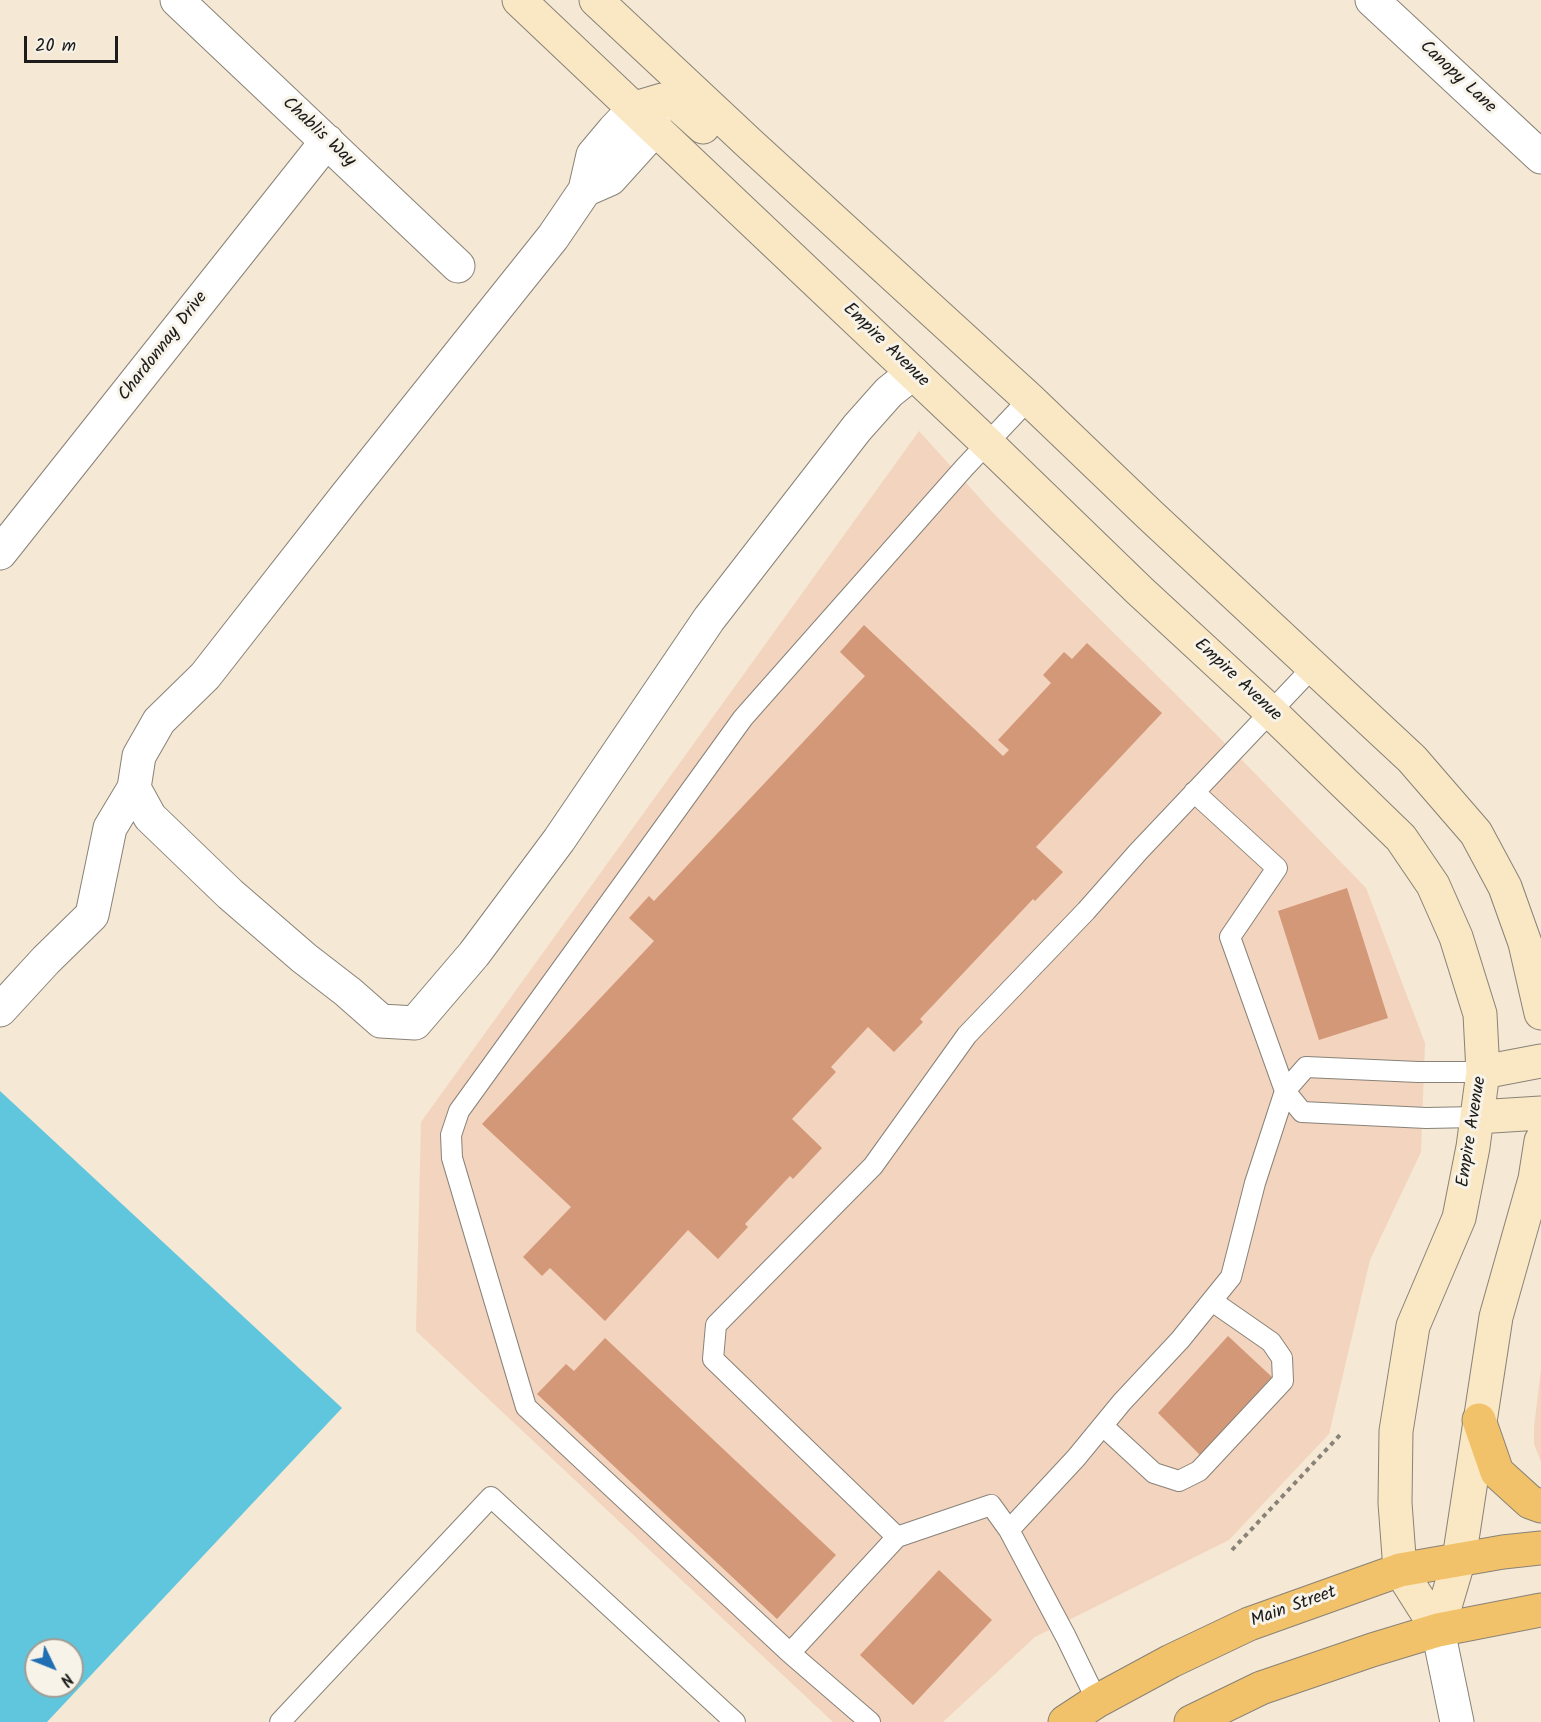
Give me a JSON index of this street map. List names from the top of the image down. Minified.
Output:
{"streets":{"main road":["Empire Avenue","Main Street"],"street":["Canopy Lane","Chablis Way","Chardonnay Drive"]},"crossings":[["Chablis Way","Chardonnay Drive"],["Empire Avenue","Main Street"]],"scale_bar":"20 m","north":"bottom right"}
